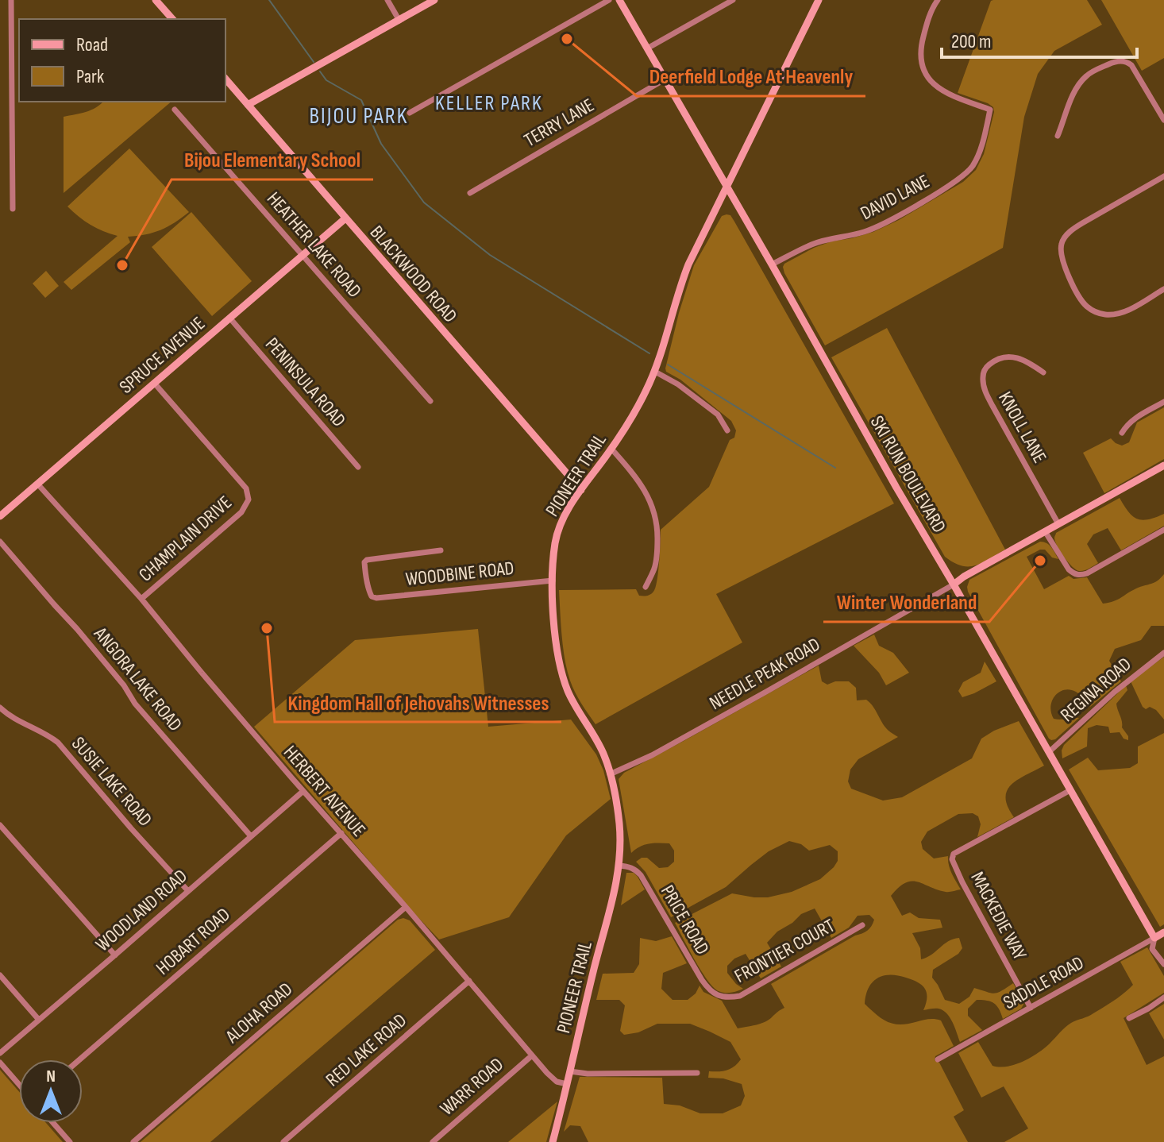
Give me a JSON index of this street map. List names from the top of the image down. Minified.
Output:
{"streets":{"street":["TERRY LANE","DAVID LANE","HEATHER LAKE ROAD","BLACKWOOD ROAD","SPRUCE AVENUE","PENINSULA ROAD","KNOLL LANE","SKI RUN BOULEVARD","PIONEER TRAIL","CHAMPLAIN DRIVE","WOODBINE ROAD","NEEDLE PEAK ROAD","ANGORA LAKE ROAD","REGINA ROAD","SUSIE LAKE ROAD","HERBERT AVENUE","WOODLAND ROAD","MACKEDIE WAY","PRICE ROAD","HOBART ROAD","FRONTIER COURT","SADDLE ROAD","ALOHA ROAD","RED LAKE ROAD","WARR ROAD"]},"crossings":[["TERRY LANE","SKI RUN BOULEVARD"],["DAVID LANE","SKI RUN BOULEVARD"],["HEATHER LAKE ROAD","SPRUCE AVENUE"],["BLACKWOOD ROAD","SPRUCE AVENUE"],["BLACKWOOD ROAD","PIONEER TRAIL"],["SPRUCE AVENUE","PENINSULA ROAD"],["SPRUCE AVENUE","CHAMPLAIN DRIVE"],["SPRUCE AVENUE","HERBERT AVENUE"],["KNOLL LANE","NEEDLE PEAK ROAD"],["SKI RUN BOULEVARD","PIONEER TRAIL"],["SKI RUN BOULEVARD","NEEDLE PEAK ROAD"],["SKI RUN BOULEVARD","REGINA ROAD"],["SKI RUN BOULEVARD","MACKEDIE WAY"],["SKI RUN BOULEVARD","SADDLE ROAD"],["PIONEER TRAIL","WOODBINE ROAD"],["PIONEER TRAIL","NEEDLE PEAK ROAD"],["PIONEER TRAIL","HERBERT AVENUE"],["PIONEER TRAIL","PRICE ROAD"],["CHAMPLAIN DRIVE","HERBERT AVENUE"],["ANGORA LAKE ROAD","WOODLAND ROAD"],["SUSIE LAKE ROAD","WOODLAND ROAD"],["HERBERT AVENUE","WOODLAND ROAD"],["HERBERT AVENUE","HOBART ROAD"],["HERBERT AVENUE","ALOHA ROAD"],["HERBERT AVENUE","RED LAKE ROAD"],["HERBERT AVENUE","WARR ROAD"],["MACKEDIE WAY","SADDLE ROAD"],["PRICE ROAD","FRONTIER COURT"]],"districts":["KELLER PARK","BIJOU PARK"],"places":["Deerfield Lodge At Heavenly","Bijou Elementary School","Winter Wonderland","Kingdom Hall of Jehovahs Witnesses"],"legend":["Road","Park"],"scale_bar":"200 m","north":"top"}
